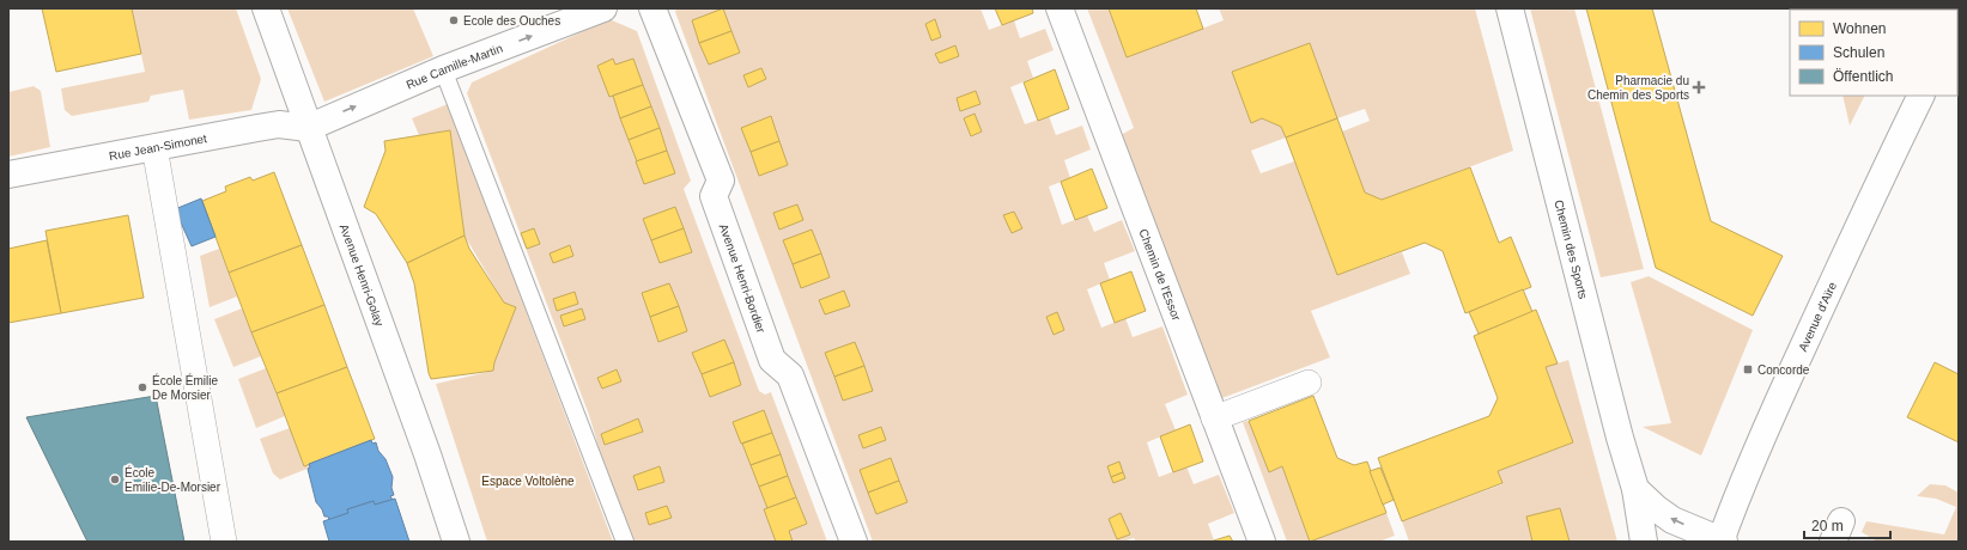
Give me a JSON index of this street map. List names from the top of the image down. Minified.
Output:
{"streets":{"street":["Rue Camille-Martin","Rue Jean-Simonet","Chemin des Sports","Avenue Henri-Golay","Chemin de l'Essor","Avenue Henri-Bordier","Avenue d'Aïre"]},"crossings":[["Rue Camille-Martin","Rue Jean-Simonet"],["Rue Camille-Martin","Avenue Henri-Golay"],["Rue Jean-Simonet","Avenue Henri-Golay"],["Chemin des Sports","Avenue d'Aïre"]],"one_way":["Rue Camille-Martin"],"parks":["Espace Voltolène"],"places":{"other":["Ecole des Ouches","École Émilie De Morsier","École Emilie-De-Morsier"],"health":["Pharmacie du Chemin des Sports"],"transit":["Concorde"]},"legend":["Wohnen","Schulen","Öffentlich"],"scale_bar":"20 m"}
